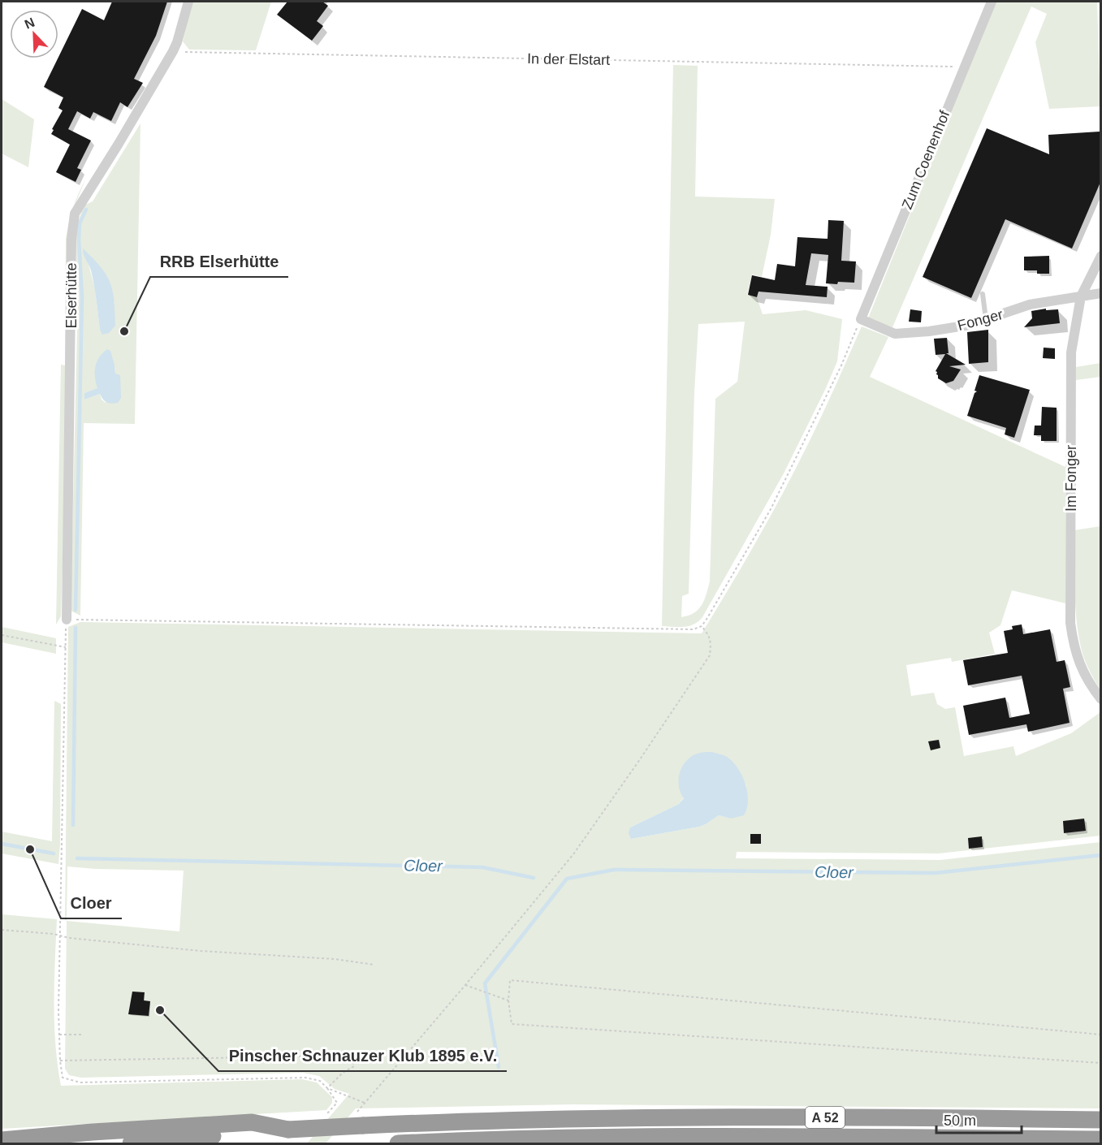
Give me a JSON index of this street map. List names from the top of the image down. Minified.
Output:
{"streets":{"highway":["A 52"],"street":["Zum Coenenhof","Elserhütte","Fonger","Im Fonger"],"path":["In der Elstart"]},"crossings":[["In der Elstart","Zum Coenenhof"],["In der Elstart","Elserhütte"],["Zum Coenenhof","Fonger"],["Fonger","Im Fonger"]],"water":["Cloer"],"places":["RRB Elserhütte","Cloer","Pinscher Schnauzer Klub 1895 e.V."],"scale_bar":"50 m","north":"top left"}
